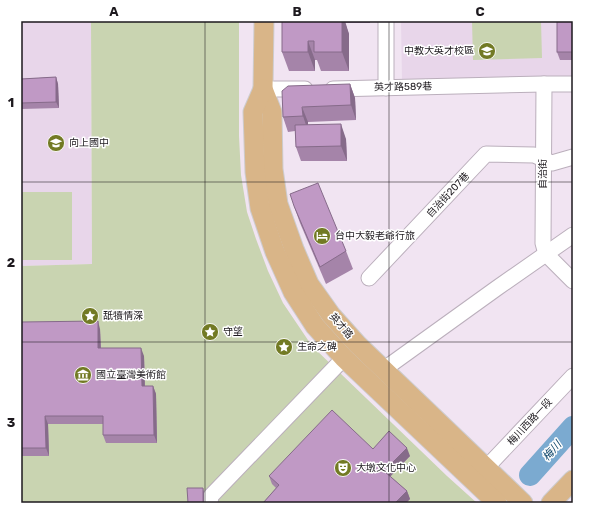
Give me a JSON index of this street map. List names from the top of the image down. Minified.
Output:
{"streets":{"main road":["英才路"],"street":["英才路589巷","自治街","自治街207巷","梅川西路一段"]},"crossings":[["英才路589巷","自治街"],["英才路589巷","英才路"],["自治街","自治街207巷"],["英才路","梅川西路一段"]],"water":["梅川"],"places":{"school or university":["中教大英才校區","向上國中"],"hotel":["台中大毅老爺行旅"],"place":["舐犢情深","守望","生命之碑"],"museum":["國立臺灣美術館"],"theatre":["大墩文化中心"]},"grid":{"columns":["A","B","C"],"rows":["1","2","3"]}}
